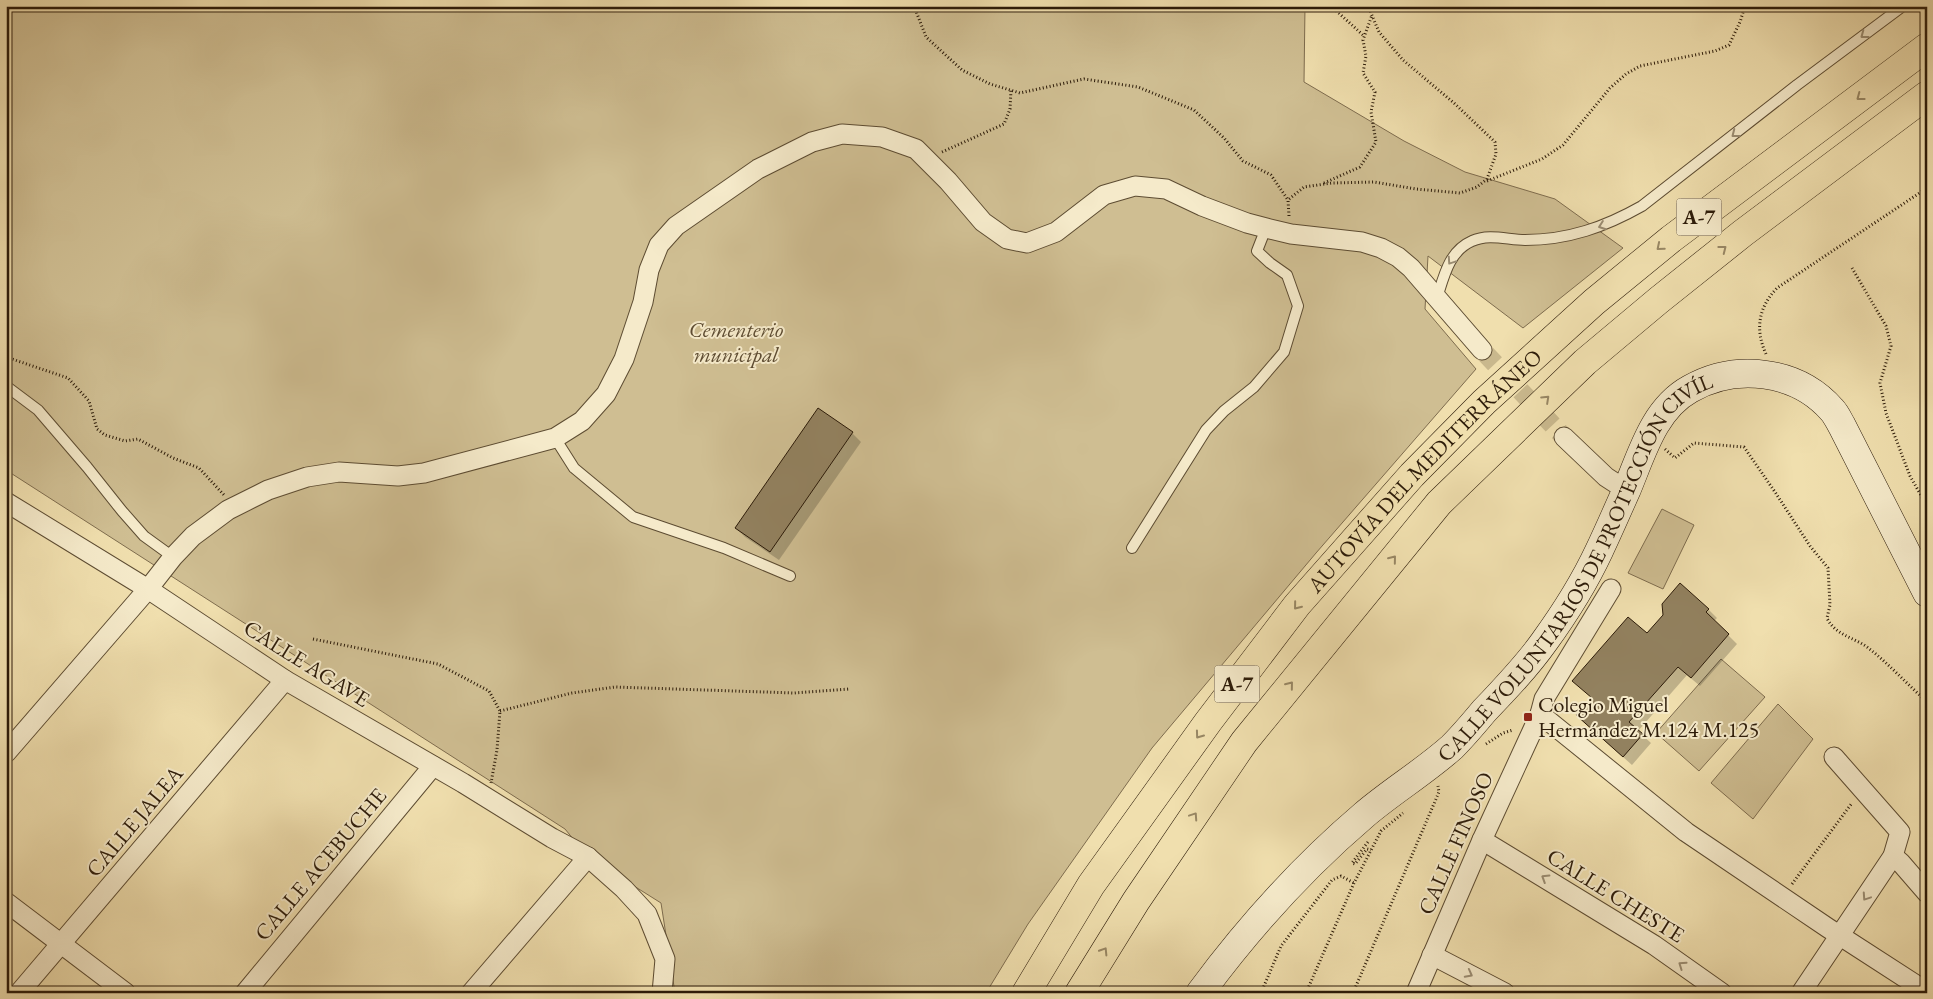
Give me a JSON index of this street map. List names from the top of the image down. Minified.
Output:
{"streets":{"highway":["A-7","AUTOVÍA DEL MEDITERRÁNEO"],"street":["CALLE VOLUNTARIOS DE PROTECCIÓN CIVÍL","CALLE AGAVE","CALLE JALEA","CALLE FINOSO","CALLE ACEBUCHE","CALLE CHESTE"]},"crossings":[["CALLE AGAVE","CALLE JALEA"],["CALLE AGAVE","CALLE ACEBUCHE"],["CALLE FINOSO","CALLE CHESTE"]],"parks":["Cementerio municipal"],"places":{"transit":["Colegio Miguel Hermández M.124 M.125"]}}
